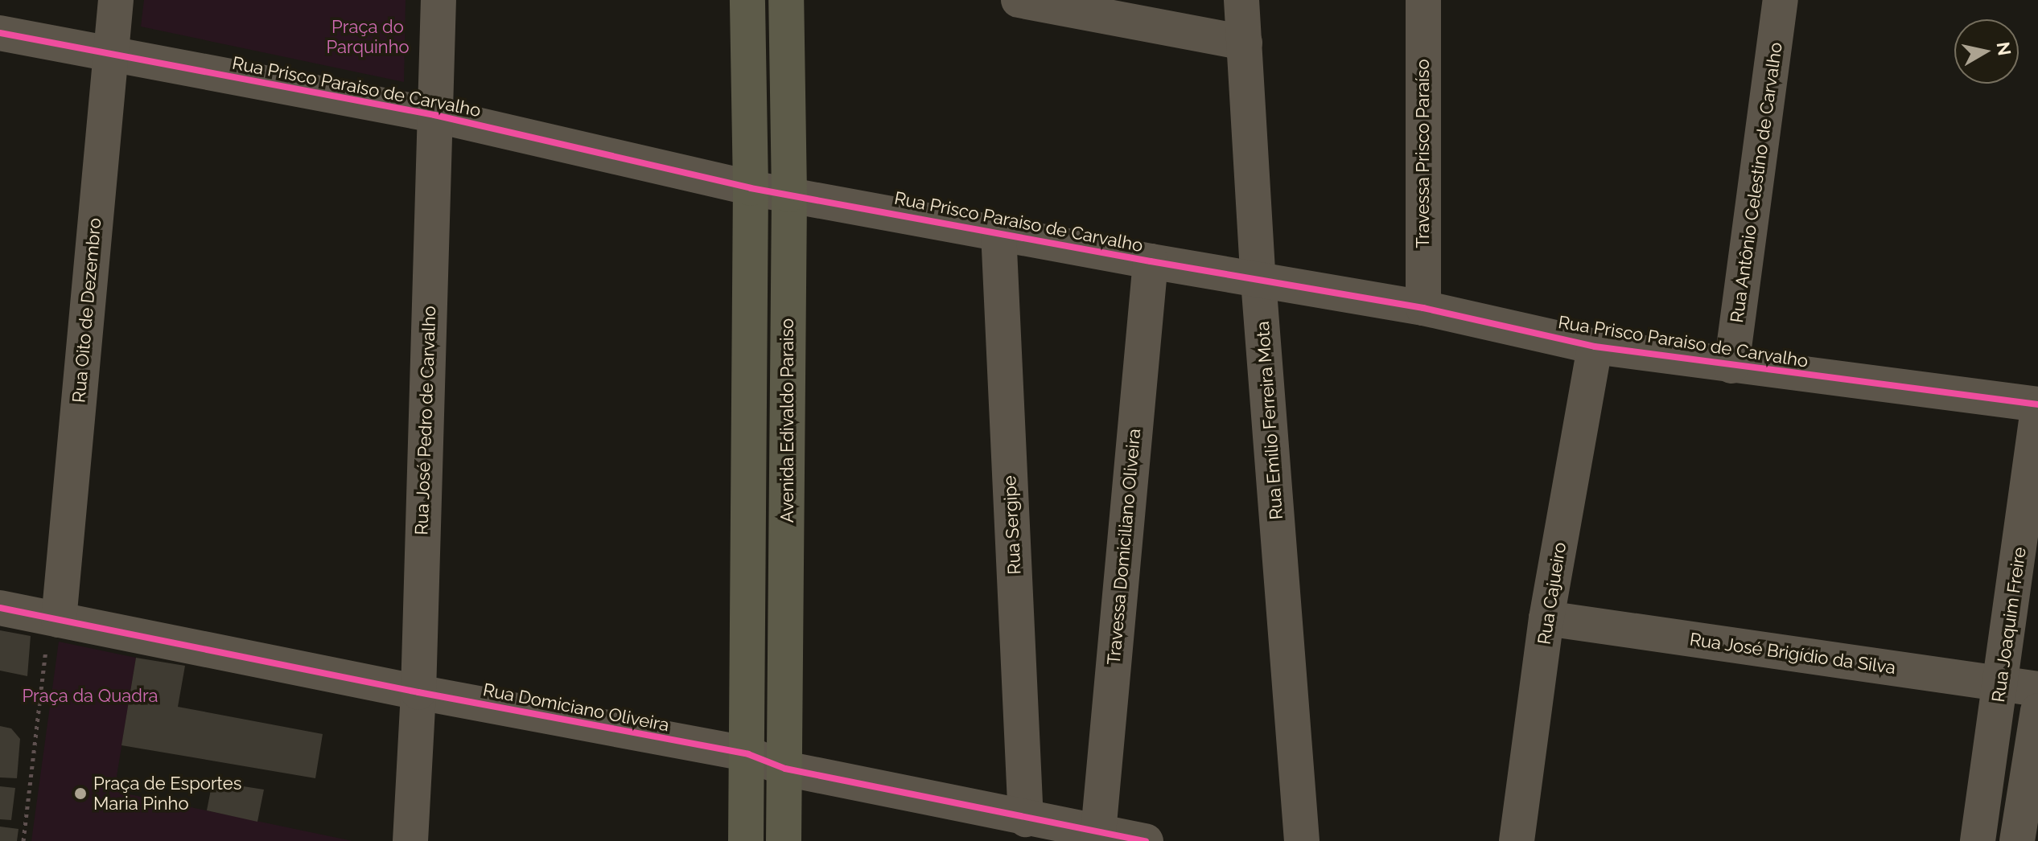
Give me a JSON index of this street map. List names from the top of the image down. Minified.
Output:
{"streets":{"main road":["Avenida Edivaldo Paraiso"],"street":["Rua Prisco Paraiso de Carvalho","Travessa Prisco Paraíso","Rua Antônio Celestino de Carvalho","Rua Oito de Dezembro","Rua José Pedro de Carvalho","Rua Emílio Ferreira Mota","Rua Sergipe","Travessa Domiciliano Oliveira","Rua Cajueiro","Rua Joaquim Freire","Rua José Brigídio da Silva","Rua Domiciano Oliveira"]},"crossings":[["Rua Prisco Paraiso de Carvalho","Travessa Prisco Paraíso"],["Rua Prisco Paraiso de Carvalho","Rua Antônio Celestino de Carvalho"],["Rua Prisco Paraiso de Carvalho","Rua Oito de Dezembro"],["Rua Prisco Paraiso de Carvalho","Rua José Pedro de Carvalho"],["Rua Prisco Paraiso de Carvalho","Avenida Edivaldo Paraiso"],["Rua Prisco Paraiso de Carvalho","Rua Emílio Ferreira Mota"],["Rua Prisco Paraiso de Carvalho","Rua Sergipe"],["Rua Prisco Paraiso de Carvalho","Travessa Domiciliano Oliveira"],["Rua Prisco Paraiso de Carvalho","Rua Cajueiro"],["Rua Prisco Paraiso de Carvalho","Rua Joaquim Freire"],["Rua Oito de Dezembro","Rua Domiciano Oliveira"],["Rua José Pedro de Carvalho","Rua Domiciano Oliveira"],["Avenida Edivaldo Paraiso","Rua Domiciano Oliveira"],["Rua Sergipe","Rua Domiciano Oliveira"],["Travessa Domiciliano Oliveira","Rua Domiciano Oliveira"],["Rua Cajueiro","Rua José Brigídio da Silva"],["Rua Joaquim Freire","Rua José Brigídio da Silva"]],"parks":["Praça do Parquinho","Praça da Quadra"],"places":["Praça de Esportes Maria Pinho"],"north":"right"}
